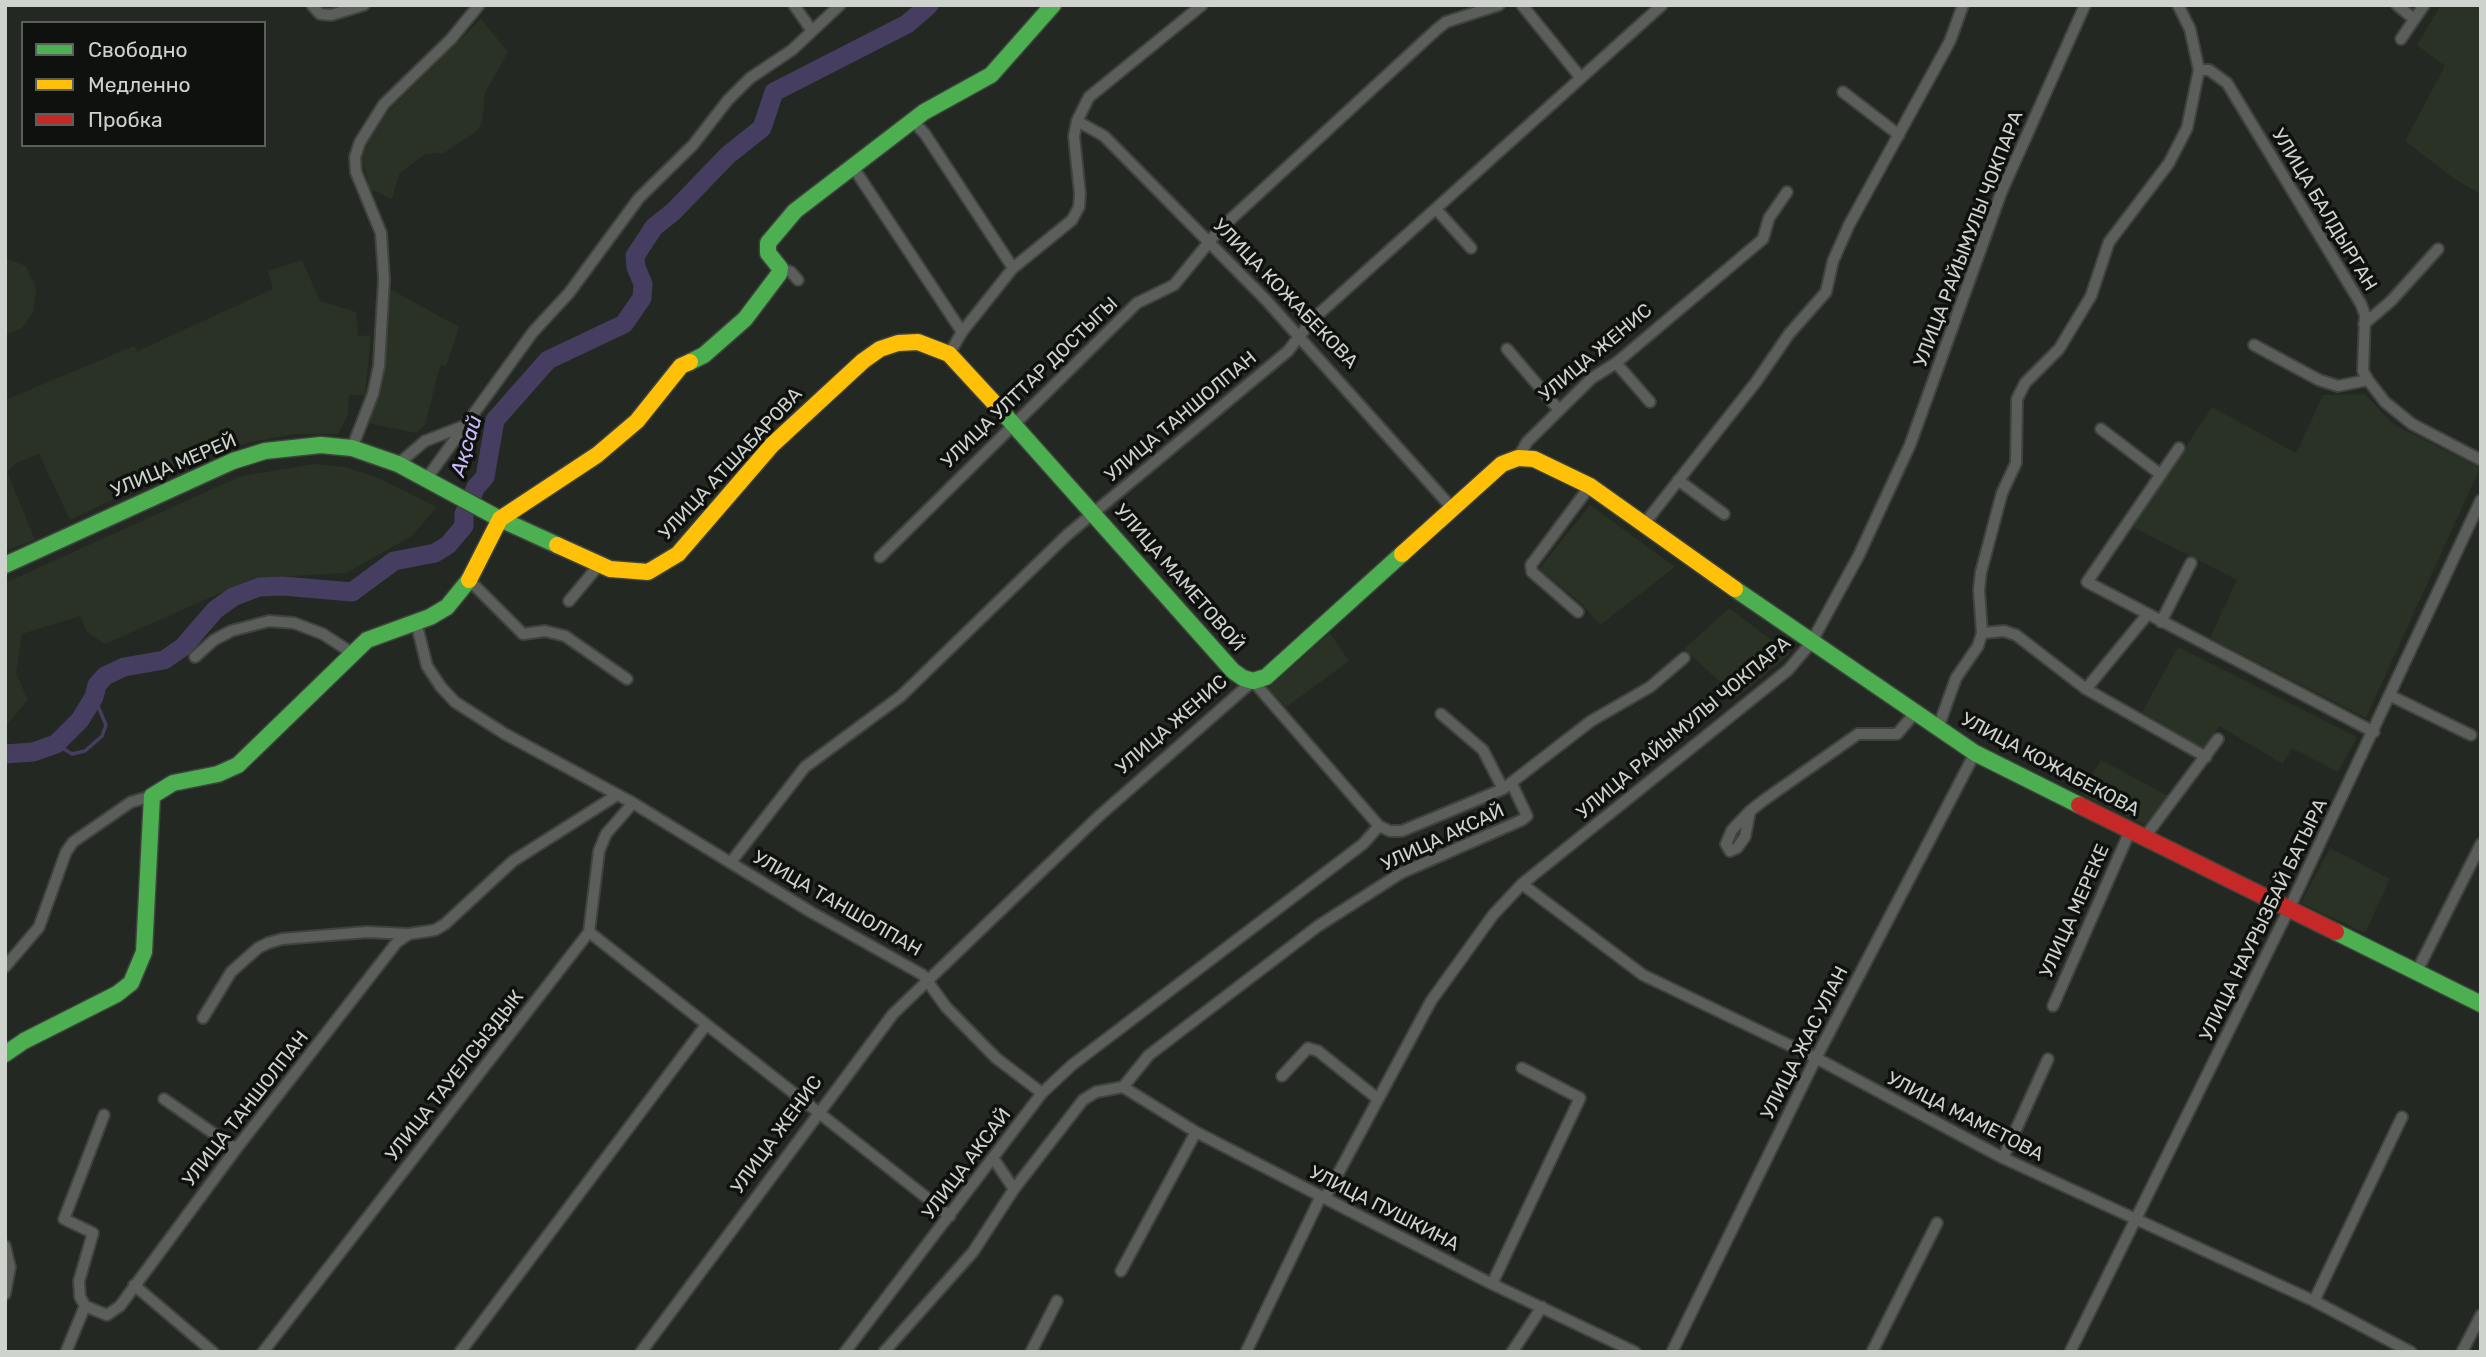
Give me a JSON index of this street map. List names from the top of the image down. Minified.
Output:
{"streets":{"main road":["УЛИЦА КОЖАБЕКОВА","УЛИЦА ЖЕНИС","УЛИЦА АТШАБАРОВА","УЛИЦА МЕРЕЙ","УЛИЦА МАМЕТОВОЙ"],"street":["УЛИЦА БАЛДЫРГАН","УЛИЦА РАЙЫМУЛЫ ЧОКПАРА","УЛИЦА УЛТТАР ДОСТЫГЫ","УЛИЦА ТАНШОЛПАН","УЛИЦА АКСАЙ","УЛИЦА МЕРЕКЕ","УЛИЦА НАУРЫЗБАЙ БАТЫРА","УЛИЦА ЖАС УЛАН","УЛИЦА ТАУЕЛСЫЗДЫК","УЛИЦА МАМЕТОВА","УЛИЦА ПУШКИНА"]},"crossings":[["УЛИЦА РАЙЫМУЛЫ ЧОКПАРА","УЛИЦА КОЖАБЕКОВА"],["УЛИЦА РАЙЫМУЛЫ ЧОКПАРА","УЛИЦА МАМЕТОВА"],["УЛИЦА РАЙЫМУЛЫ ЧОКПАРА","УЛИЦА ПУШКИНА"],["УЛИЦА КОЖАБЕКОВА","УЛИЦА ЖЕНИС"],["УЛИЦА КОЖАБЕКОВА","УЛИЦА УЛТТАР ДОСТЫГЫ"],["УЛИЦА КОЖАБЕКОВА","УЛИЦА ТАНШОЛПАН"],["УЛИЦА КОЖАБЕКОВА","УЛИЦА МЕРЕКЕ"],["УЛИЦА КОЖАБЕКОВА","УЛИЦА НАУРЫЗБАЙ БАТЫРА"],["УЛИЦА КОЖАБЕКОВА","УЛИЦА ЖАС УЛАН"],["УЛИЦА ЖЕНИС","УЛИЦА ТАНШОЛПАН"],["УЛИЦА ЖЕНИС","УЛИЦА МАМЕТОВОЙ"],["УЛИЦА УЛТТАР ДОСТЫГЫ","УЛИЦА МАМЕТОВОЙ"],["УЛИЦА ТАНШОЛПАН","УЛИЦА МАМЕТОВОЙ"],["УЛИЦА ТАНШОЛПАН","УЛИЦА АКСАЙ"],["УЛИЦА АТШАБАРОВА","УЛИЦА МЕРЕЙ"],["УЛИЦА АТШАБАРОВА","УЛИЦА МАМЕТОВОЙ"],["УЛИЦА МАМЕТОВОЙ","УЛИЦА АКСАЙ"],["УЛИЦА АКСАЙ","УЛИЦА ПУШКИНА"],["УЛИЦА НАУРЫЗБАЙ БАТЫРА","УЛИЦА МАМЕТОВА"],["УЛИЦА ЖАС УЛАН","УЛИЦА МАМЕТОВА"]],"water":["Ақсай"],"legend":["Свободно","Медленно","Пробка"]}
